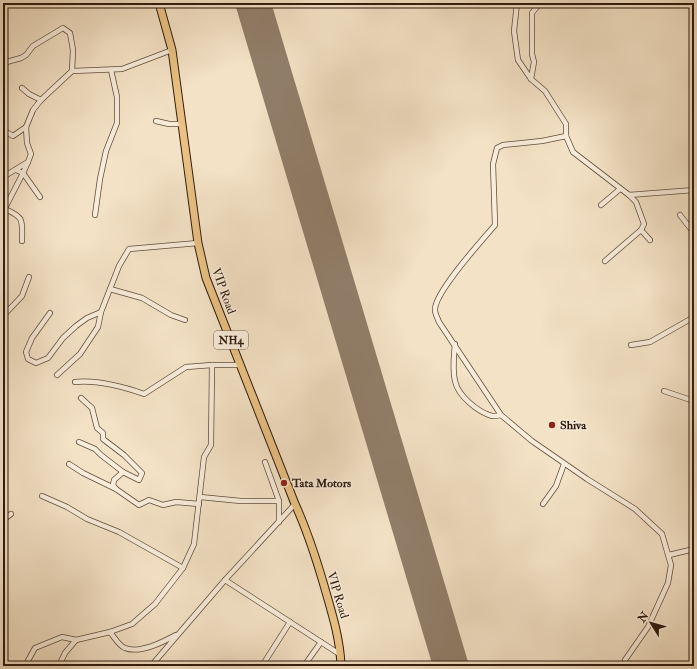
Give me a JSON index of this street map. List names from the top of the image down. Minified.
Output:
{"streets":{"highway":["VIP Road","NH4"]},"places":["Shiva","Tata Motors"],"north":"top left"}
